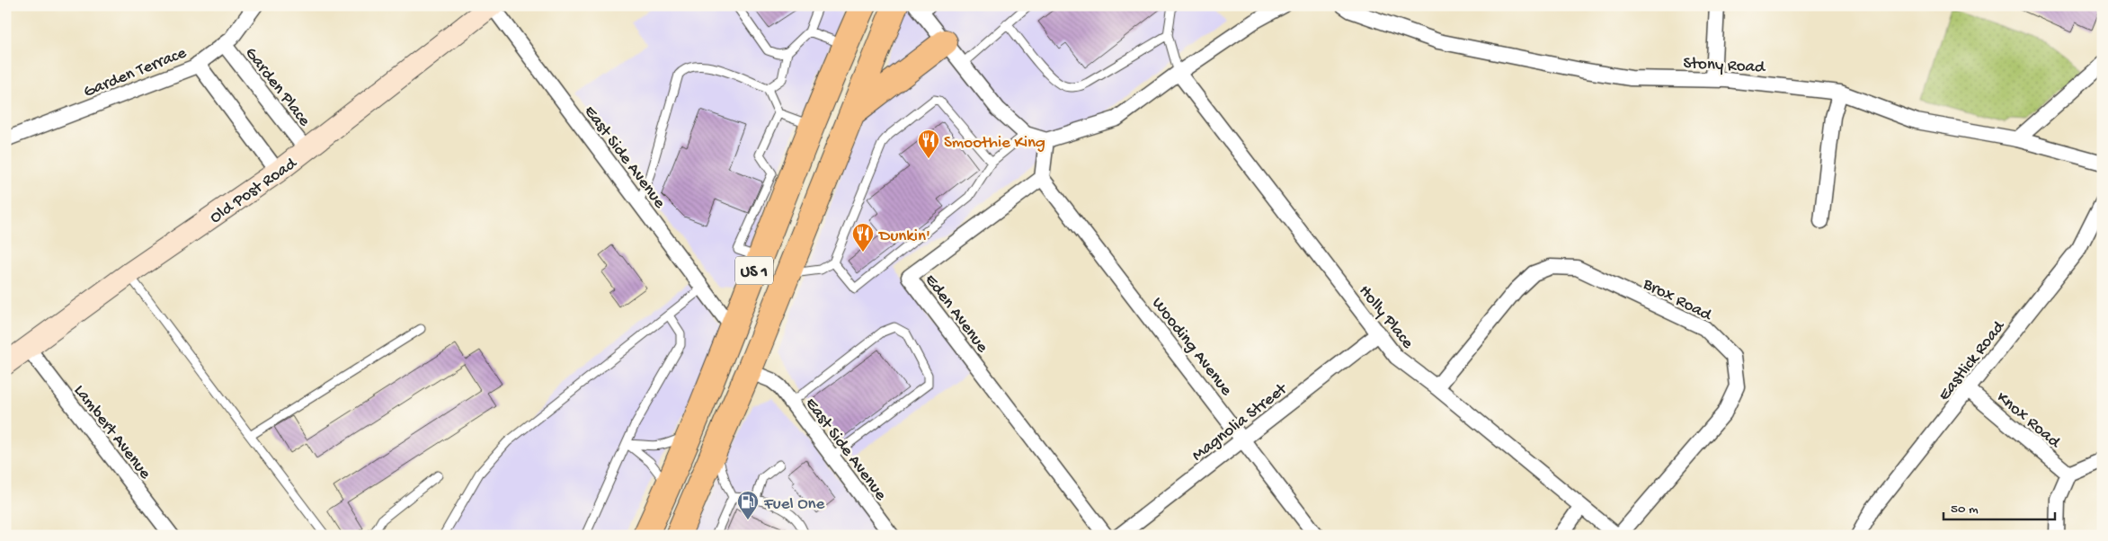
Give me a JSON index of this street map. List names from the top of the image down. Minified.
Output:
{"streets":{"highway":["US 1"],"street":["Stony Road","Garden Terrace","Garden Place","East Side Avenue","Old Post Road","Brox Road","Eden Avenue","Holly Place","Wooding Avenue","Eastlick Road","Knox Road","Magnolia Street","Lambert Avenue"]},"crossings":[["Garden Terrace","Garden Place"],["Garden Place","Old Post Road"],["East Side Avenue","Old Post Road"],["East Side Avenue","US 1"],["Old Post Road","Lambert Avenue"],["Brox Road","Holly Place"],["Eden Avenue","Wooding Avenue"],["Holly Place","Magnolia Street"],["Wooding Avenue","Magnolia Street"],["Eastlick Road","Knox Road"]],"places":{"restaurant":["Smoothie King","Dunkin'"],"fuel station":["Fuel One"]},"scale_bar":"50 m"}
